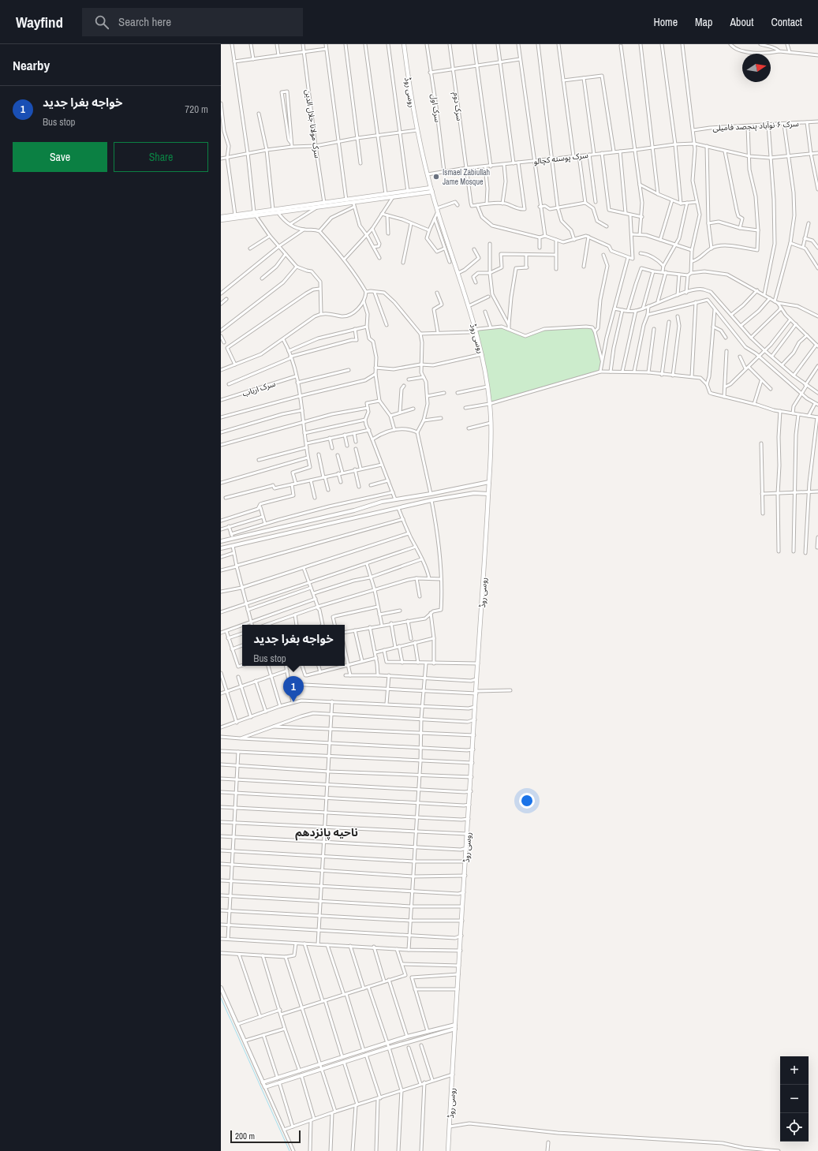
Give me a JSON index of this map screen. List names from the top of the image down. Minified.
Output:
{"streets":{"main road":["روسی روڈ"],"street":["سرک دوم","سرک اول","سرک مولانا جلال الدین","سرک ۶ نوآباد پنجصد فامیلی","سرک پوسته کچالو","سرک ارباب"]},"crossings":[["روسی روڈ","سرک پوسته کچالو"],["سرک دوم","سرک پوسته کچالو"],["سرک اول","سرک پوسته کچالو"]],"districts":["ناحیه پانزدهم"],"places":["Ismael Zabiullah Jame Mosque"],"scale_bar":"200 m","north":"right","page":{"header":"Wayfind","search":"Search here","nav":["Home","Map","About","Contact"],"heading":"Nearby","list":[{"mark":"1","name":"خواجه بغرا جدید","note":"Bus stop","value":"720 m"}],"buttons":["Save","Share"],"popup":["خواجه بغرا جدید","Bus stop"],"pins":"1","map_buttons":["+","−"],"scale":"200 m"}}
